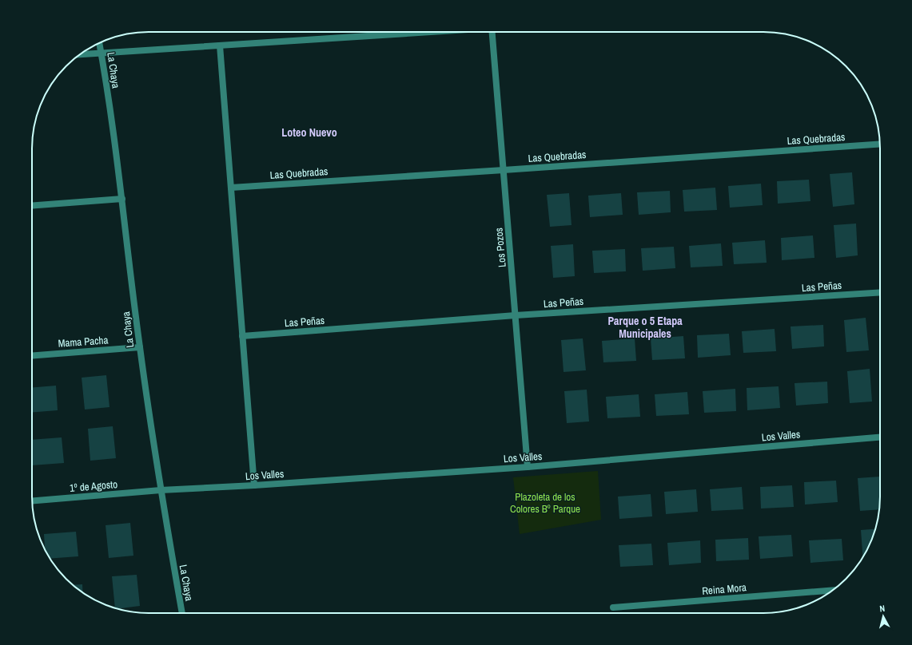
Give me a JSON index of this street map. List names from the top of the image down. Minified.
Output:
{"streets":{"street":["La Chaya","Las Quebradas","Los Pozos","Las Peñas","Mama Pacha","Los Valles","1º de Agosto","Reina Mora"]},"crossings":[["La Chaya","Mama Pacha"],["La Chaya","Los Valles"],["La Chaya","1º de Agosto"],["Las Quebradas","Los Pozos"],["Los Pozos","Las Peñas"],["Los Pozos","Los Valles"],["Los Valles","1º de Agosto"]],"districts":["Loteo Nuevo","Parque o 5 Etapa Municipales"],"parks":["Plazoleta de los Colores Bº Parque"],"north":"top"}
